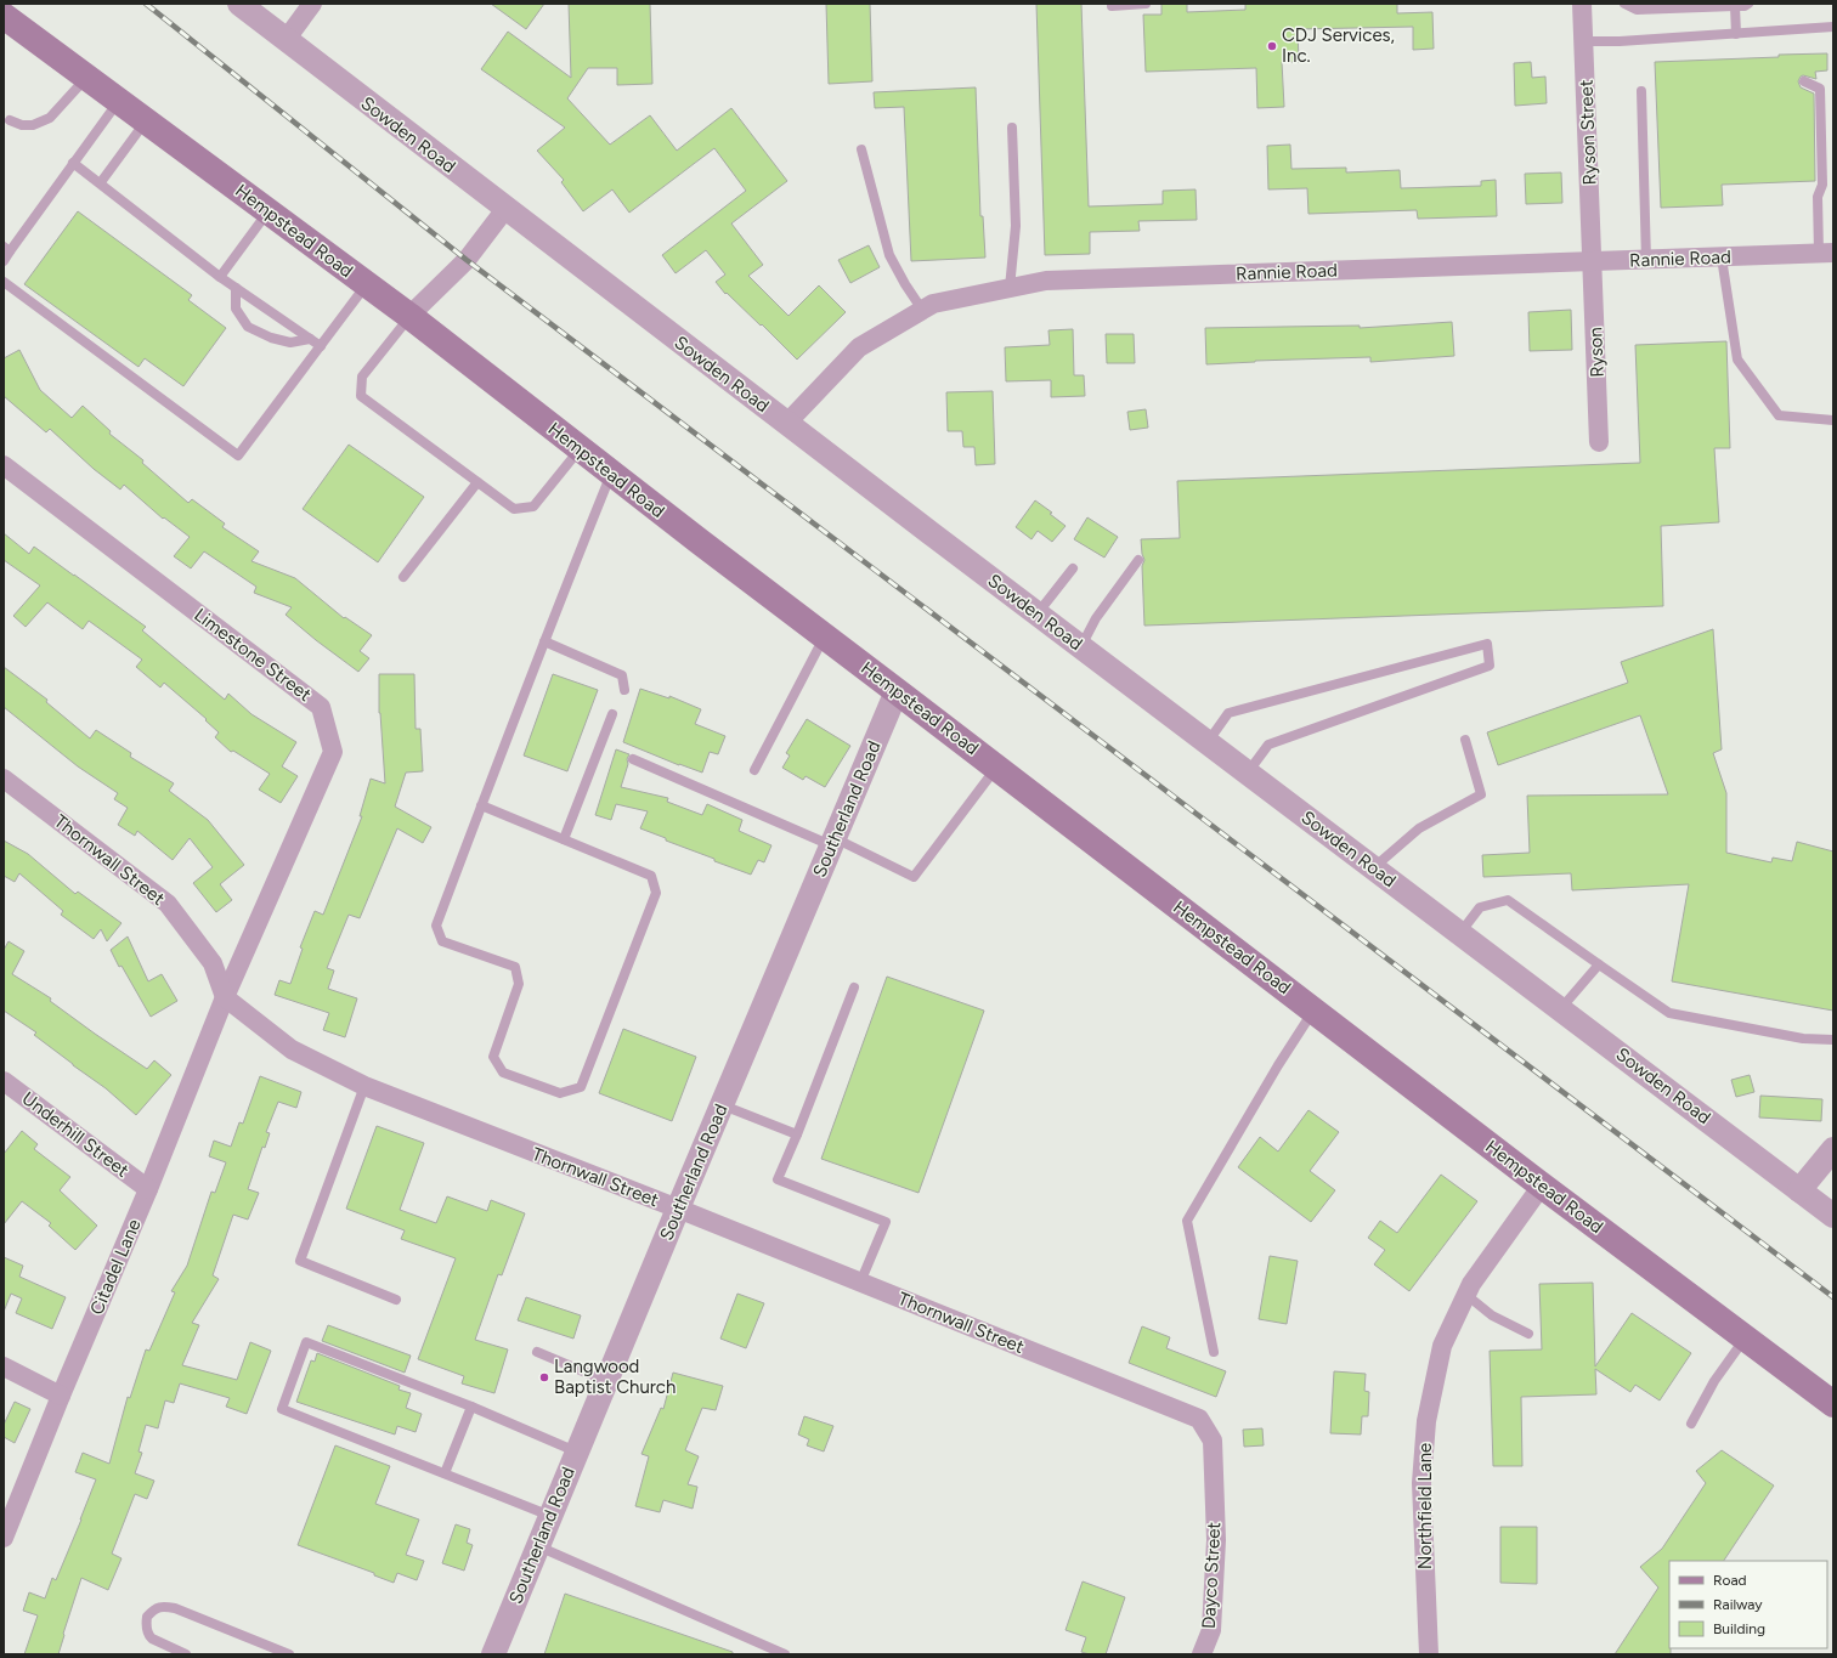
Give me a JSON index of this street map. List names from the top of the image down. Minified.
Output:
{"streets":{"main road":["Hempstead Road"],"street":["Ryson Street","Sowden Road","Rannie Road","Ryson","Limestone Street","Southerland Road","Thornwall Street","Underhill Street","Citadel Lane","Northfield Lane","Dayco Street"]},"crossings":[["Ryson Street","Rannie Road"],["Ryson Street","Ryson"],["Sowden Road","Rannie Road"],["Hempstead Road","Southerland Road"],["Hempstead Road","Northfield Lane"],["Rannie Road","Ryson"],["Limestone Street","Thornwall Street"],["Limestone Street","Citadel Lane"],["Southerland Road","Thornwall Street"],["Thornwall Street","Citadel Lane"],["Thornwall Street","Dayco Street"],["Underhill Street","Citadel Lane"]],"places":["CDJ Services, Inc.","Langwood Baptist Church"],"legend":["Road","Railway","Building"]}
